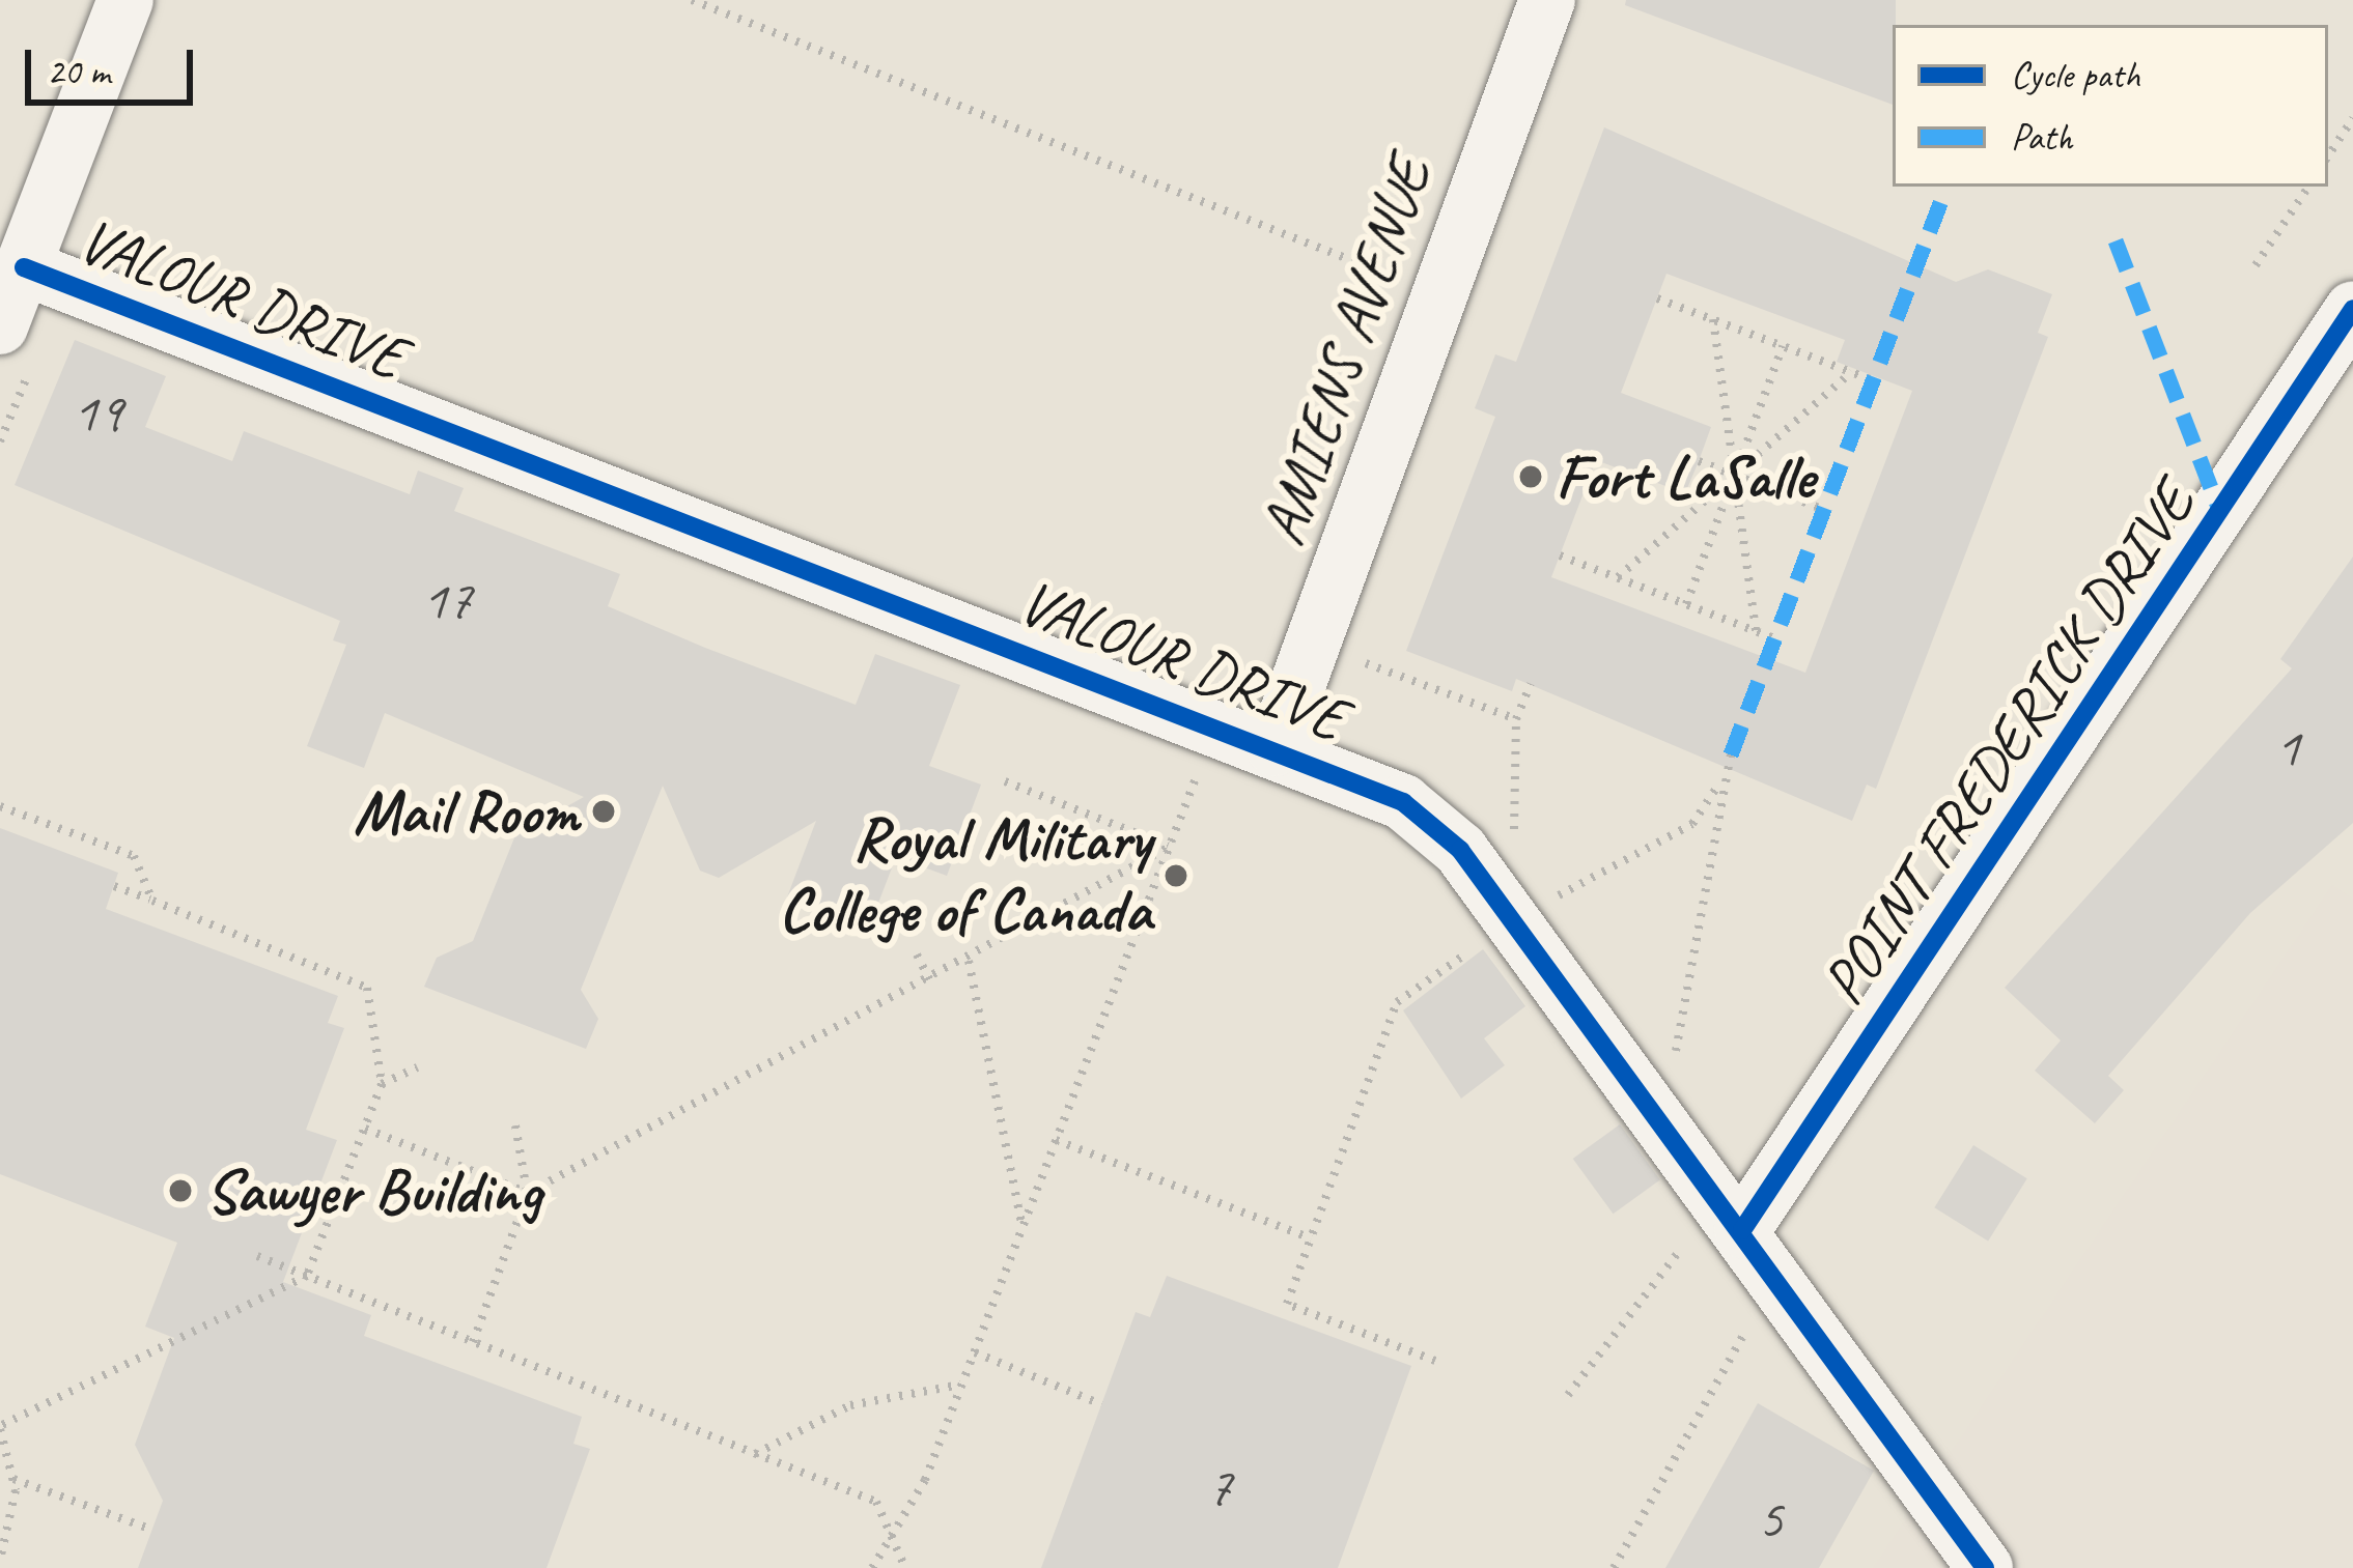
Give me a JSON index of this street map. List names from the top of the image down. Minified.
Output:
{"streets":{"street":["VALOUR DRIVE","AMIENS AVENUE","POINT FREDERICK DRIVE"]},"crossings":[["VALOUR DRIVE","AMIENS AVENUE"],["VALOUR DRIVE","POINT FREDERICK DRIVE"]],"places":["Fort LaSalle","Mail Room","Royal Military College of Canada","Sawyer Building"],"house_numbers":["19","17","1","7","5"],"legend":["Cycle path","Path"],"scale_bar":"20 m"}
